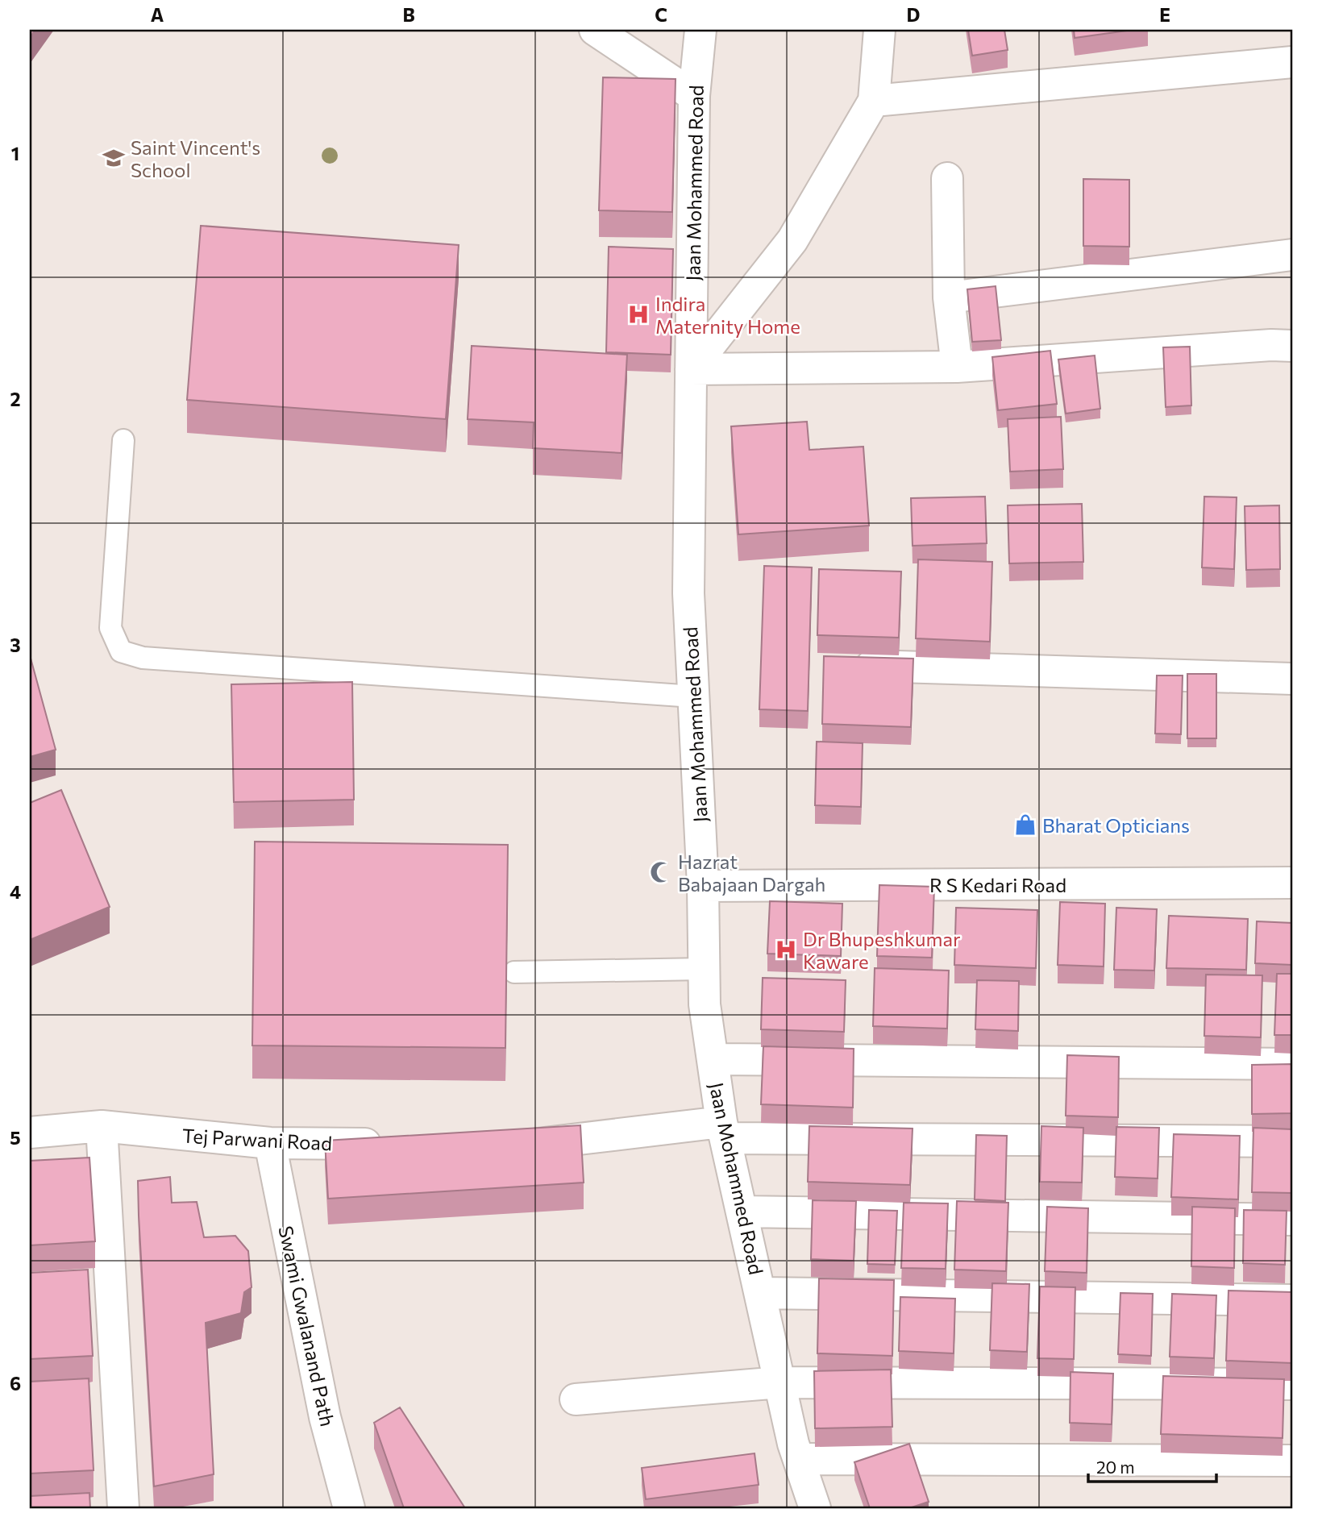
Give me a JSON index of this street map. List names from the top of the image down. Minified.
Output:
{"streets":{"street":["Jaan Mohammed Road","R S Kedari Road","Tej Parwani Road","Swami Gwalanand Path"]},"crossings":[["Jaan Mohammed Road","R S Kedari Road"],["Tej Parwani Road","Swami Gwalanand Path"]],"places":{"school or university":["Saint Vincent's School"],"hospital":["Indira Maternity Home","Dr Bhupeshkumar Kaware"],"shop":["Bharat Opticians"],"mosque":["Hazrat Babajaan Dargah"]},"scale_bar":"20 m","grid":{"columns":["A","B","C","D","E"],"rows":["1","2","3","4","5","6"]}}
